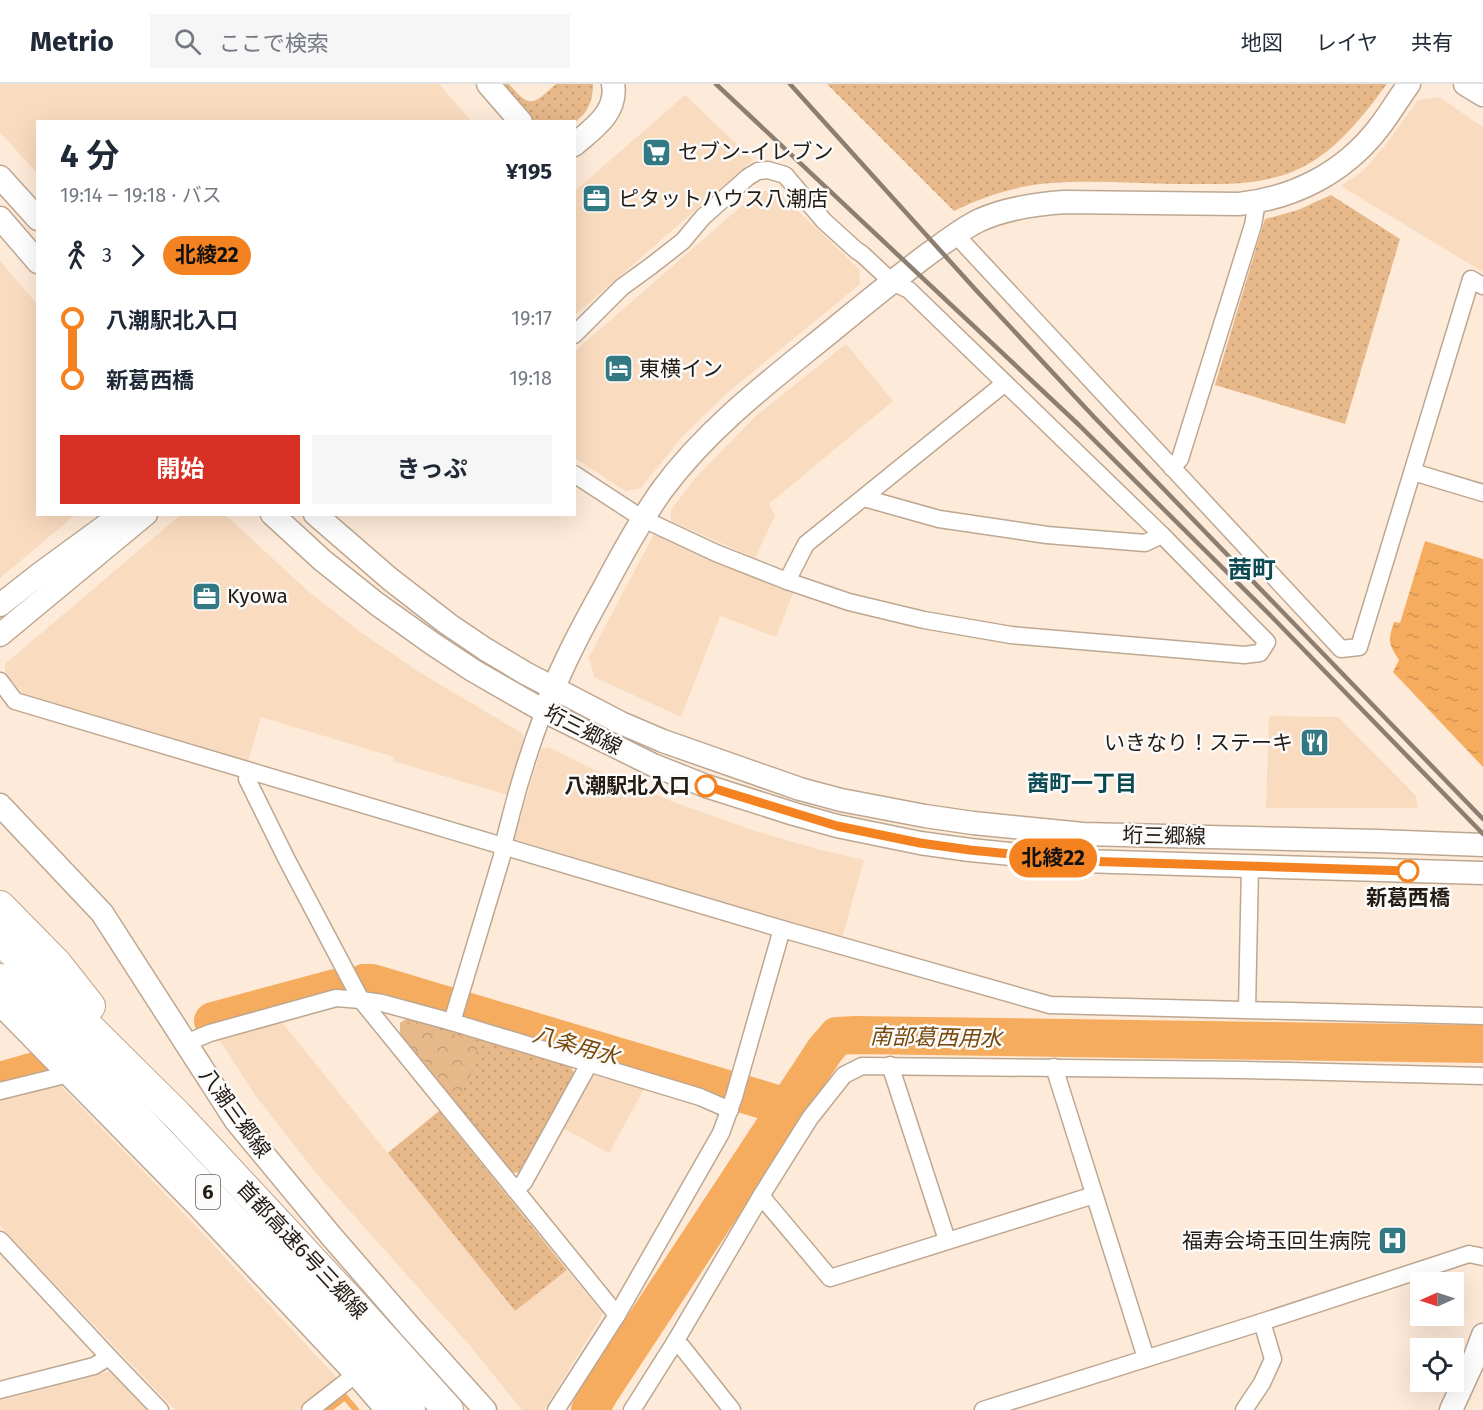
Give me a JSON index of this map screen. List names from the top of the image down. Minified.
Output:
{"streets":{"highway":["6","首都高速6号三郷線"],"street":["垳三郷線","八潮三郷線"]},"districts":["茜町","茜町一丁目"],"water":["南部葛西用水","八条用水"],"places":{"supermarket":["セブン-イレブン"],"office":["ピタットハウス八潮店","Kyowa"],"hotel":["東横イン"],"restaurant":["いきなり！ステーキ"],"other":["八潮駅北入口","新葛西橋"],"hospital":["福寿会埼玉回生病院"]},"lines":["bus line 北綾22"],"north":"left","page":{"header":"Metrio","search":"ここで検索","nav":["地図","レイヤ","共有"],"on_map":"北綾22","heading":["4 分","19:14 – 19:18 · バス","¥195"],"legs":["3","北綾22"],"list":[{"name":"八潮駅北入口","value":"19:17"},{"name":"新葛西橋","value":"19:18"}],"buttons":["開始","きっぷ"]}}
